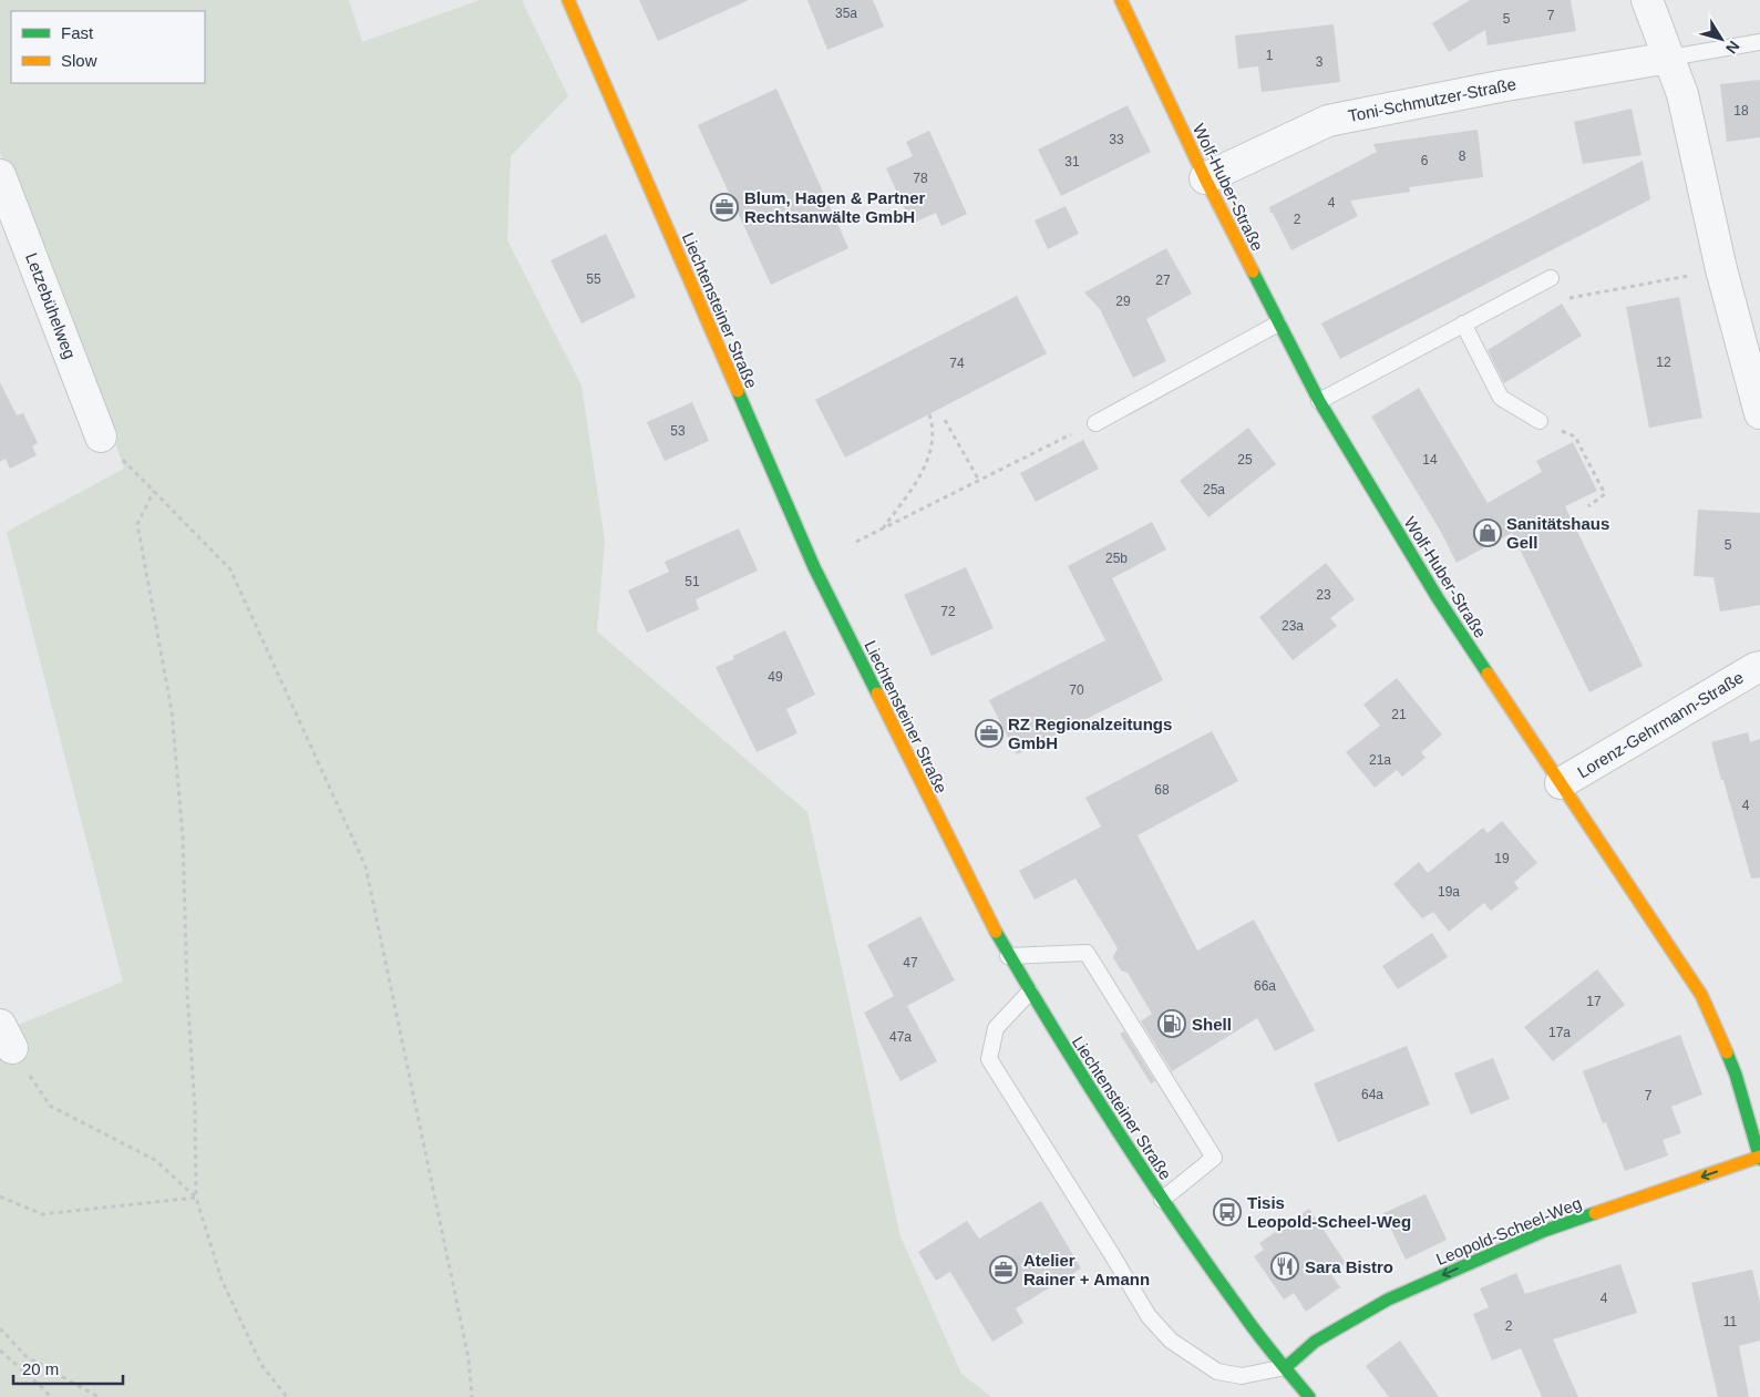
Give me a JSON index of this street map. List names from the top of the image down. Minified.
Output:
{"streets":{"street":["Toni-Schmutzer-Straße","Wolf-Huber-Straße","Letzebühelweg","Liechtensteiner Straße","Lorenz-Gehrmann-Straße","Leopold-Scheel-Weg"]},"crossings":[["Toni-Schmutzer-Straße","Wolf-Huber-Straße"],["Wolf-Huber-Straße","Lorenz-Gehrmann-Straße"],["Wolf-Huber-Straße","Leopold-Scheel-Weg"],["Liechtensteiner Straße","Leopold-Scheel-Weg"]],"one_way":["Leopold-Scheel-Weg"],"places":{"office":["Blum, Hagen & Partner Rechtsanwälte GmbH","RZ Regionalzeitungs GmbH","Atelier Rainer + Amann"],"shop":["Sanitätshaus Gell"],"fuel station":["Shell"],"bus stop":["Tisis Leopold-Scheel-Weg"],"restaurant":["Sara Bistro"]},"house_numbers":["35a","7","5","1","3","18","33","8","6","31","78","4","2","55","27","29","12","74","53","25","14","25a","5","25b","51","23","72","23a","49","70","21","21a","68","4","19","19a","47","66a","17","17a","47a","64a","7","4","11","2"],"legend":["Fast","Slow"],"scale_bar":"20 m","north":"bottom right"}
